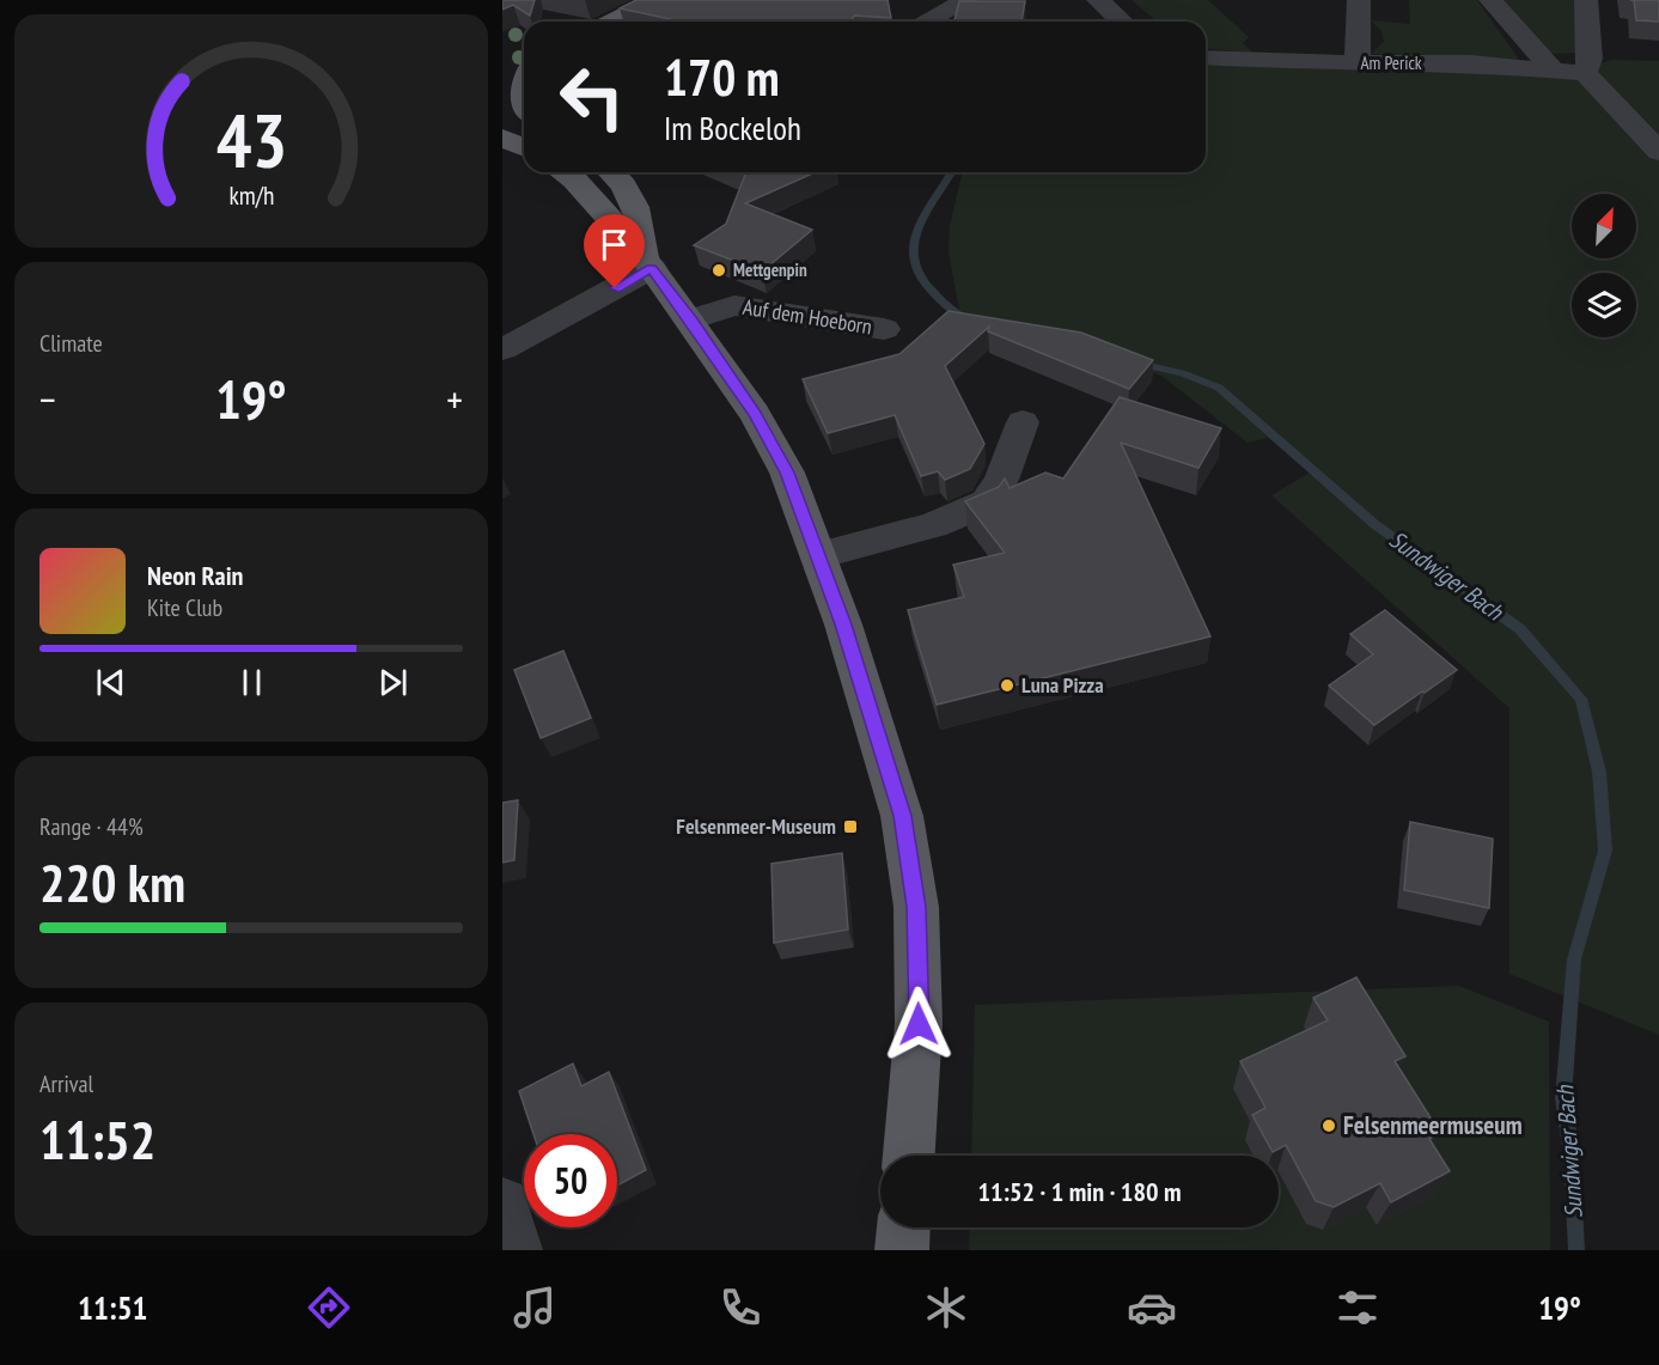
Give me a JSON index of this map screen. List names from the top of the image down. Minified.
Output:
{"streets":{"street":["Am Perick","Auf dem Hoeborn"]},"water":["Sundwiger Bach"],"places":{"other":["Mettgenpin","Luna Pizza","Felsenmeermuseum"],"transit":["Felsenmeer-Museum"]},"north":"top right","page":{"turn":["170 m","Im Bockeloh"],"tile":["Climate",["Range · 44%","220 km"],["Arrival","11:52"]],"heat":["−","19°","+"],"song":["Neon Rain","Kite Club"],"limit":"50","trip":"11:52 · 1 min · 180 m","tabs":["11:51","19°"],"gauge":["43","km/h"]}}
